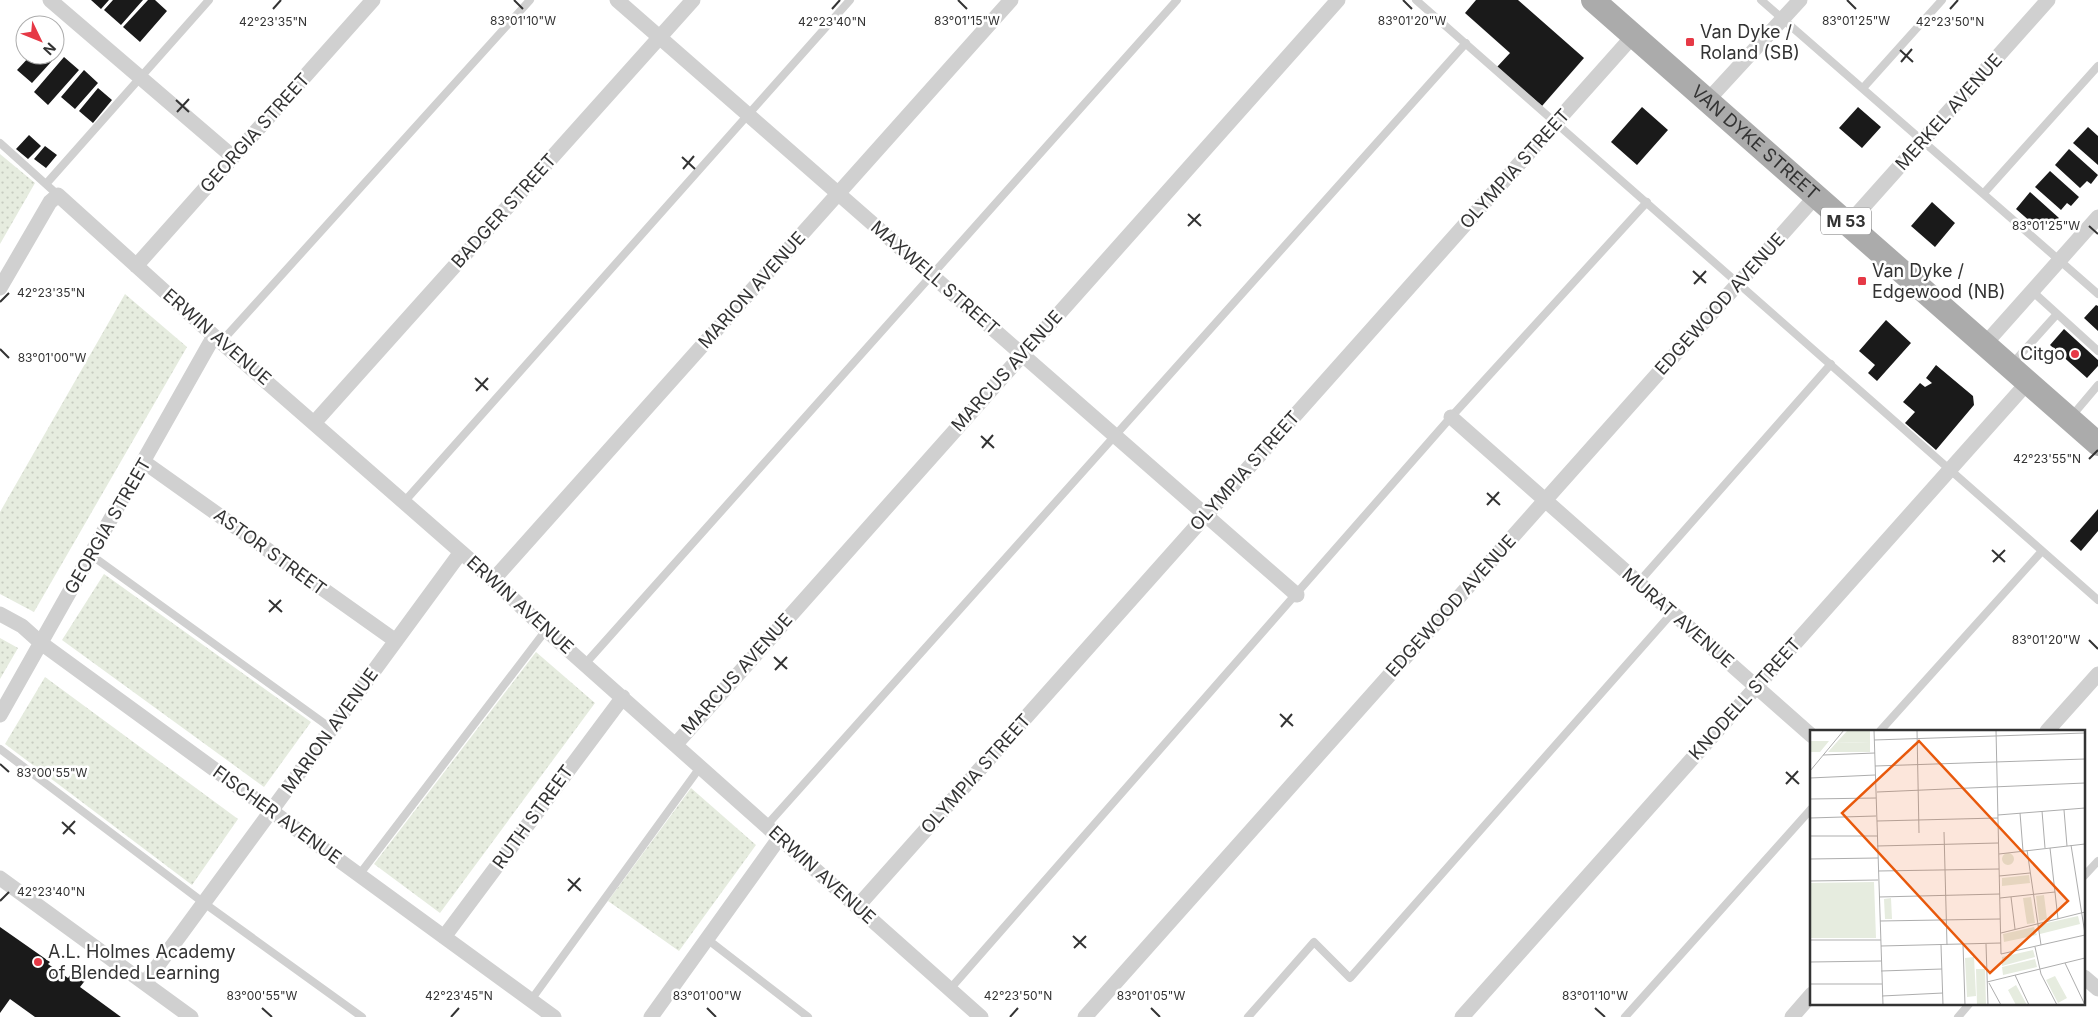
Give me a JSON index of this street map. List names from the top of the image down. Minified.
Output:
{"streets":{"main road":["VAN DYKE STREET","M 53"],"street":["MERKEL AVENUE","GEORGIA STREET","OLYMPIA STREET","BADGER STREET","MAXWELL STREET","MARION AVENUE","EDGEWOOD AVENUE","ERWIN AVENUE","MARCUS AVENUE","ASTOR STREET","MURAT AVENUE","KNODELL STREET","FISCHER AVENUE","RUTH STREET"]},"crossings":[["MERKEL AVENUE","VAN DYKE STREET"],["GEORGIA STREET","ERWIN AVENUE"],["GEORGIA STREET","ASTOR STREET"],["GEORGIA STREET","FISCHER AVENUE"],["VAN DYKE STREET","OLYMPIA STREET"],["VAN DYKE STREET","EDGEWOOD AVENUE"],["VAN DYKE STREET","KNODELL STREET"],["OLYMPIA STREET","MAXWELL STREET"],["OLYMPIA STREET","ERWIN AVENUE"],["BADGER STREET","MAXWELL STREET"],["BADGER STREET","ERWIN AVENUE"],["MAXWELL STREET","MARION AVENUE"],["MAXWELL STREET","MARCUS AVENUE"],["MARION AVENUE","ERWIN AVENUE"],["MARION AVENUE","ASTOR STREET"],["MARION AVENUE","FISCHER AVENUE"],["EDGEWOOD AVENUE","MURAT AVENUE"],["ERWIN AVENUE","MARCUS AVENUE"],["ERWIN AVENUE","RUTH STREET"],["MURAT AVENUE","KNODELL STREET"],["FISCHER AVENUE","RUTH STREET"]],"places":{"transit":["Van Dyke / Roland (SB)","Van Dyke / Edgewood (NB)"],"other":["Citgo","A.L. Holmes Academy of Blended Learning"]},"north":"bottom right","coordinates":["83°01'25\"W","83°01'10\"W","83°01'15\"W","83°01'20\"W","42°23'35\"N","42°23'40\"N","42°23'50\"N","83°01'00\"W","42°23'55\"N","83°00'55\"W","42°23'45\"N","83°01'05\"W"]}
